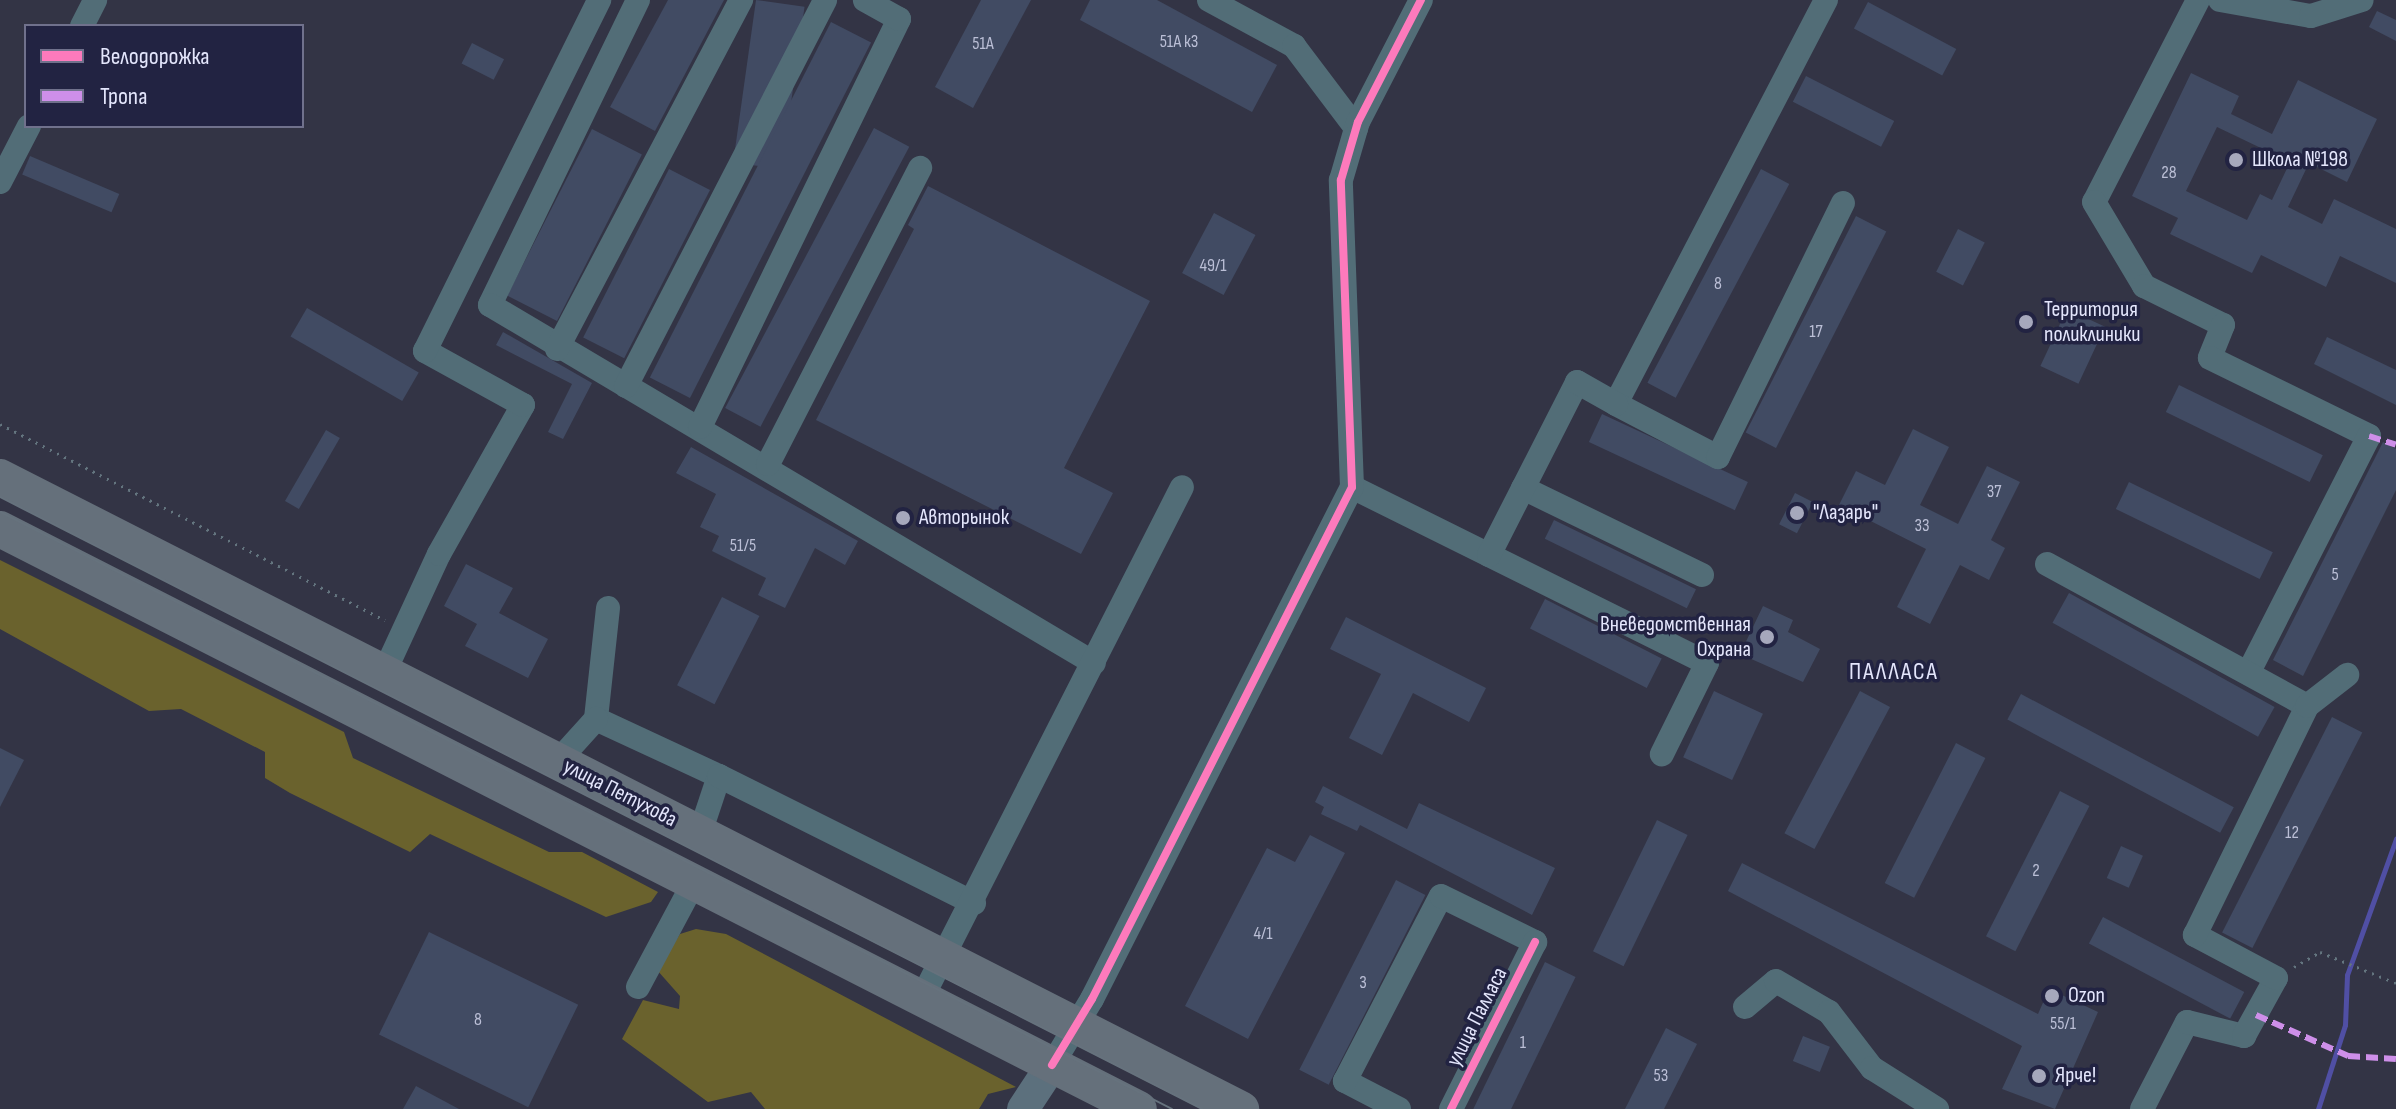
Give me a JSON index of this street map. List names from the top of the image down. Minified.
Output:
{"streets":{"highway":["улица Петухова"],"street":["улица Палласа"]},"districts":["ПАЛЛАСА"],"places":["Школа №198","Территория поликлиники","\"Лазарь\"","Авторынок","Вневедомственная Охрана","Ozon","Ярче!"],"house_numbers":["51А к3","51А","28","49/1","8","17","37","33","51/5","5","12","2","4/1","3","8","55/1","1","53"],"legend":["Велодорожка","Тропа"]}
